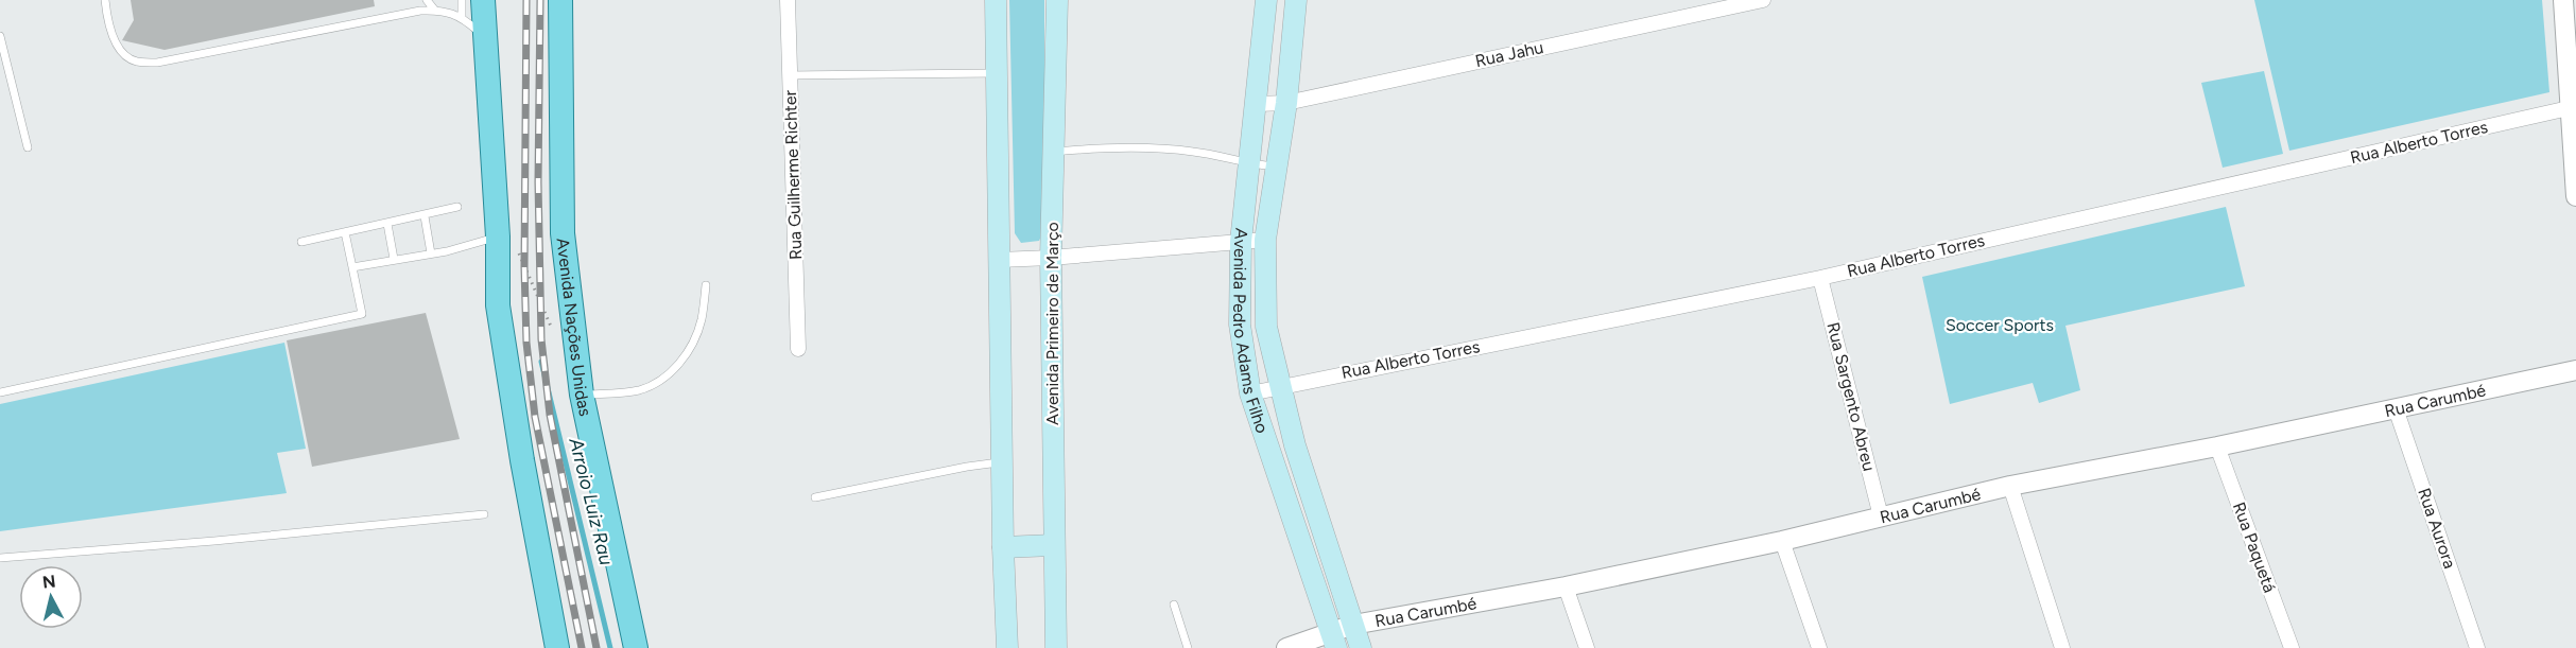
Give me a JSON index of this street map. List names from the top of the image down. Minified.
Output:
{"streets":{"main road":["Avenida Primeiro de Março","Avenida Nações Unidas","Avenida Pedro Adams Filho"],"street":["Rua Jahu","Rua Alberto Torres","Rua Guilherme Richter","Rua Sargento Abreu","Rua Carumbé","Rua Aurora","Rua Paquetá"]},"crossings":[["Rua Jahu","Avenida Pedro Adams Filho"],["Rua Alberto Torres","Avenida Pedro Adams Filho"],["Rua Alberto Torres","Rua Sargento Abreu"],["Avenida Pedro Adams Filho","Rua Carumbé"],["Rua Sargento Abreu","Rua Carumbé"],["Rua Carumbé","Rua Aurora"],["Rua Carumbé","Rua Paquetá"]],"water":["Arroio Luiz Rau"],"parks":["Soccer Sports"],"north":"top"}
